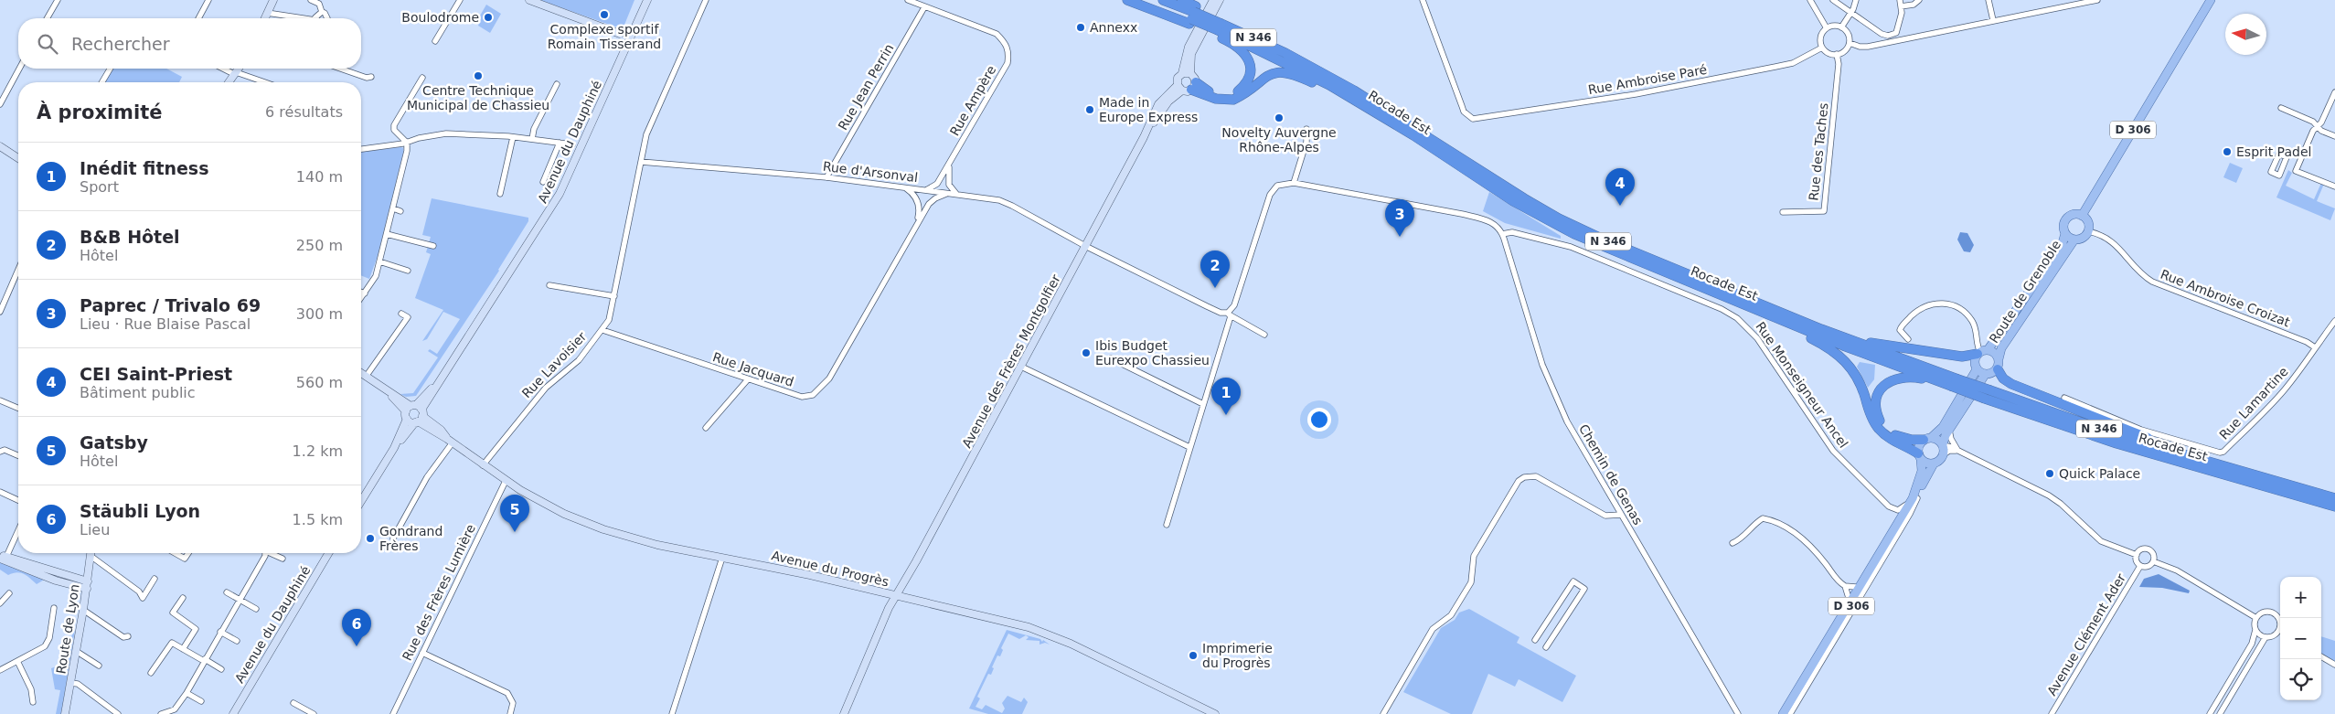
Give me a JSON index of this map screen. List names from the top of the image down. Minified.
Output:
{"streets":{"highway":["N 346","Rocade Est"],"main road":["D 306","Route de Grenoble"],"street":["Rue Ambroise Paré","Rue Jean Perrin","Rue Ampère","Avenue du Dauphiné","Rue des Taches","Rue d'Arsonval","Rue Ambroise Croizat","Avenue des Frères Montgolfier","Rue Lavoisier","Rue Jacquard","Rue Monseigneur Ancel","Rue Lamartine","Chemin de Genas","Avenue du Progrès","Rue des Frères Lumière","Route de Lyon","Avenue Clément Ader"]},"crossings":[["Rue Ambroise Paré","Rue des Taches"],["Rue Jean Perrin","Rue Ampère"],["Rue Jean Perrin","Rue d'Arsonval"],["Rue Ampère","Rue d'Arsonval"],["D 306","Route de Grenoble"],["D 306","Rue Ambroise Croizat"],["Avenue du Dauphiné","Avenue du Progrès"],["Rue d'Arsonval","Avenue des Frères Montgolfier"],["Rue d'Arsonval","Rue Lavoisier"],["Rue d'Arsonval","Rue Jacquard"],["Route de Grenoble","Rue Ambroise Croizat"],["Rue Ambroise Croizat","Rue Lamartine"],["Avenue des Frères Montgolfier","Avenue du Progrès"],["Rue Lavoisier","Rue Jacquard"],["Rue Lavoisier","Avenue du Progrès"],["Rue Monseigneur Ancel","Chemin de Genas"],["Avenue du Progrès","Rue des Frères Lumière"]],"places":["Complexe sportif Romain Tisserand","Boulodrome","Annexx","Centre Technique Municipal de Chassieu","Made in Europe Express","Novelty Auvergne Rhône-Alpes","Esprit Padel","Ibis Budget Eurexpo Chassieu","Quick Palace","Gondrand Frères","Imprimerie du Progrès"],"north":"left","page":{"search":"Rechercher","heading":["À proximité","6 résultats"],"list":[{"mark":"1","name":"Inédit fitness","note":"Sport","value":"140 m"},{"mark":"2","name":"B&B Hôtel","note":"Hôtel","value":"250 m"},{"mark":"3","name":"Paprec / Trivalo 69","note":"Lieu · Rue Blaise Pascal","value":"300 m"},{"mark":"4","name":"CEI Saint-Priest","note":"Bâtiment public","value":"560 m"},{"mark":"5","name":"Gatsby","note":"Hôtel","value":"1.2 km"},{"mark":"6","name":"Stäubli Lyon","note":"Lieu","value":"1.5 km"}],"pins":["4","3","2","1","5","6"],"map_buttons":["+","−"]}}
